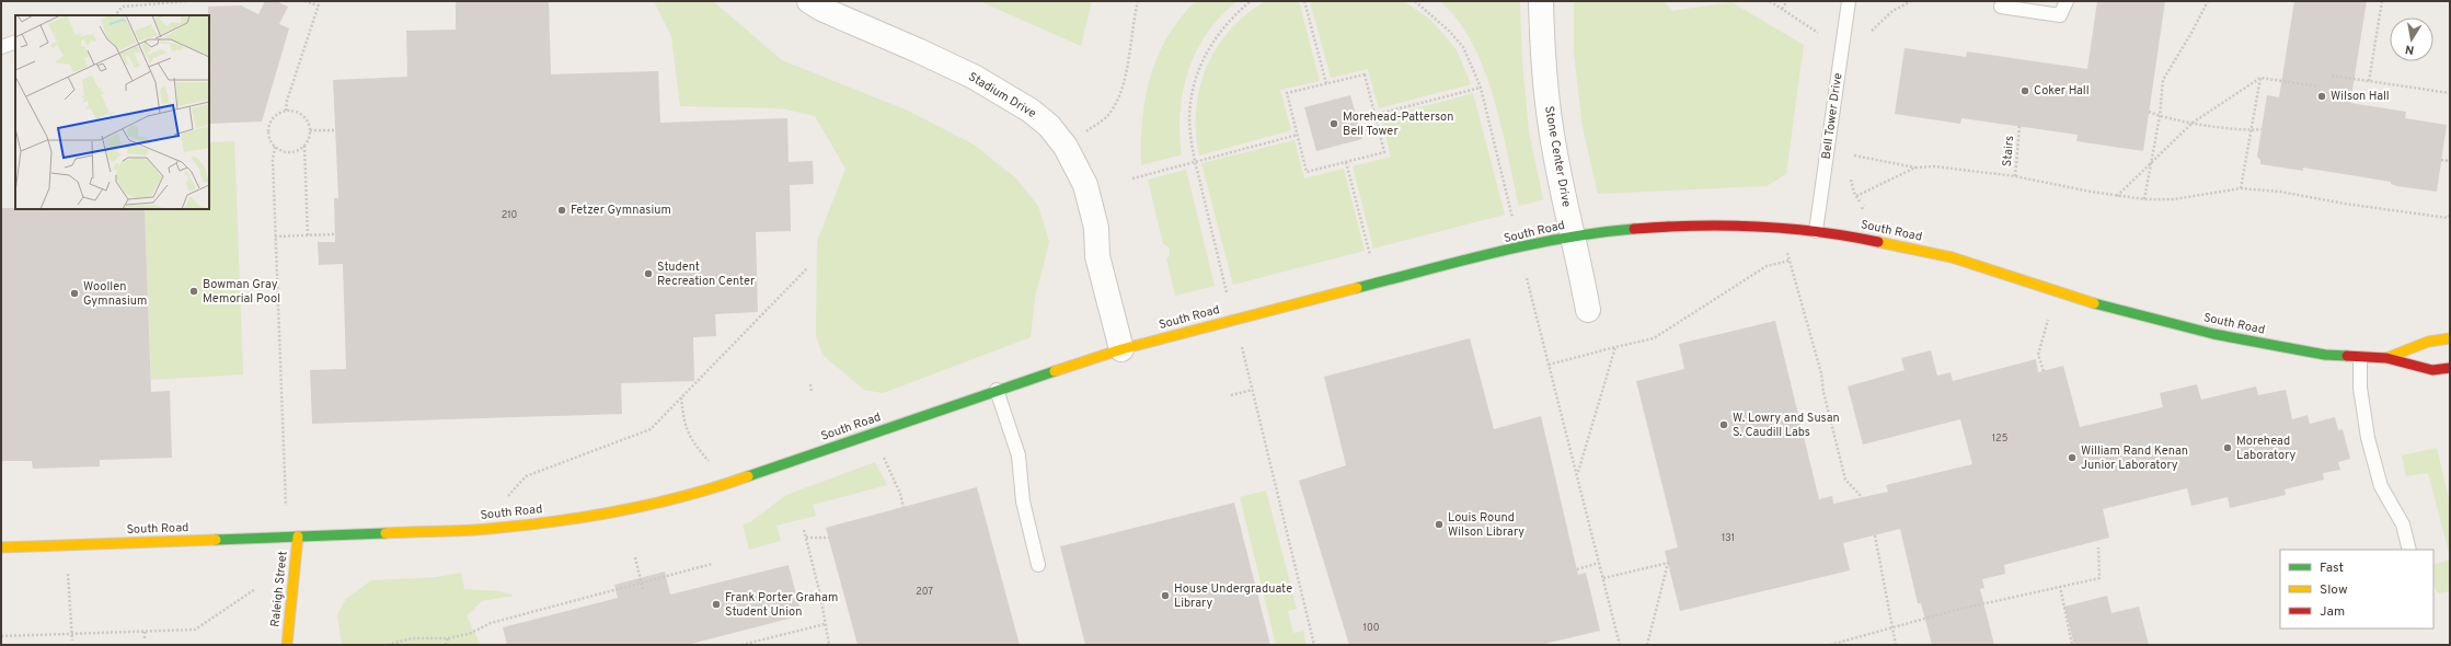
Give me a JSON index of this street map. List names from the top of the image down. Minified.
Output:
{"streets":{"main road":["South Road","Raleigh Street"],"street":["Stadium Drive","Stone Center Drive"],"lane":["Bell Tower Drive"],"path":["Stairs"]},"crossings":[["Stadium Drive","South Road"],["Bell Tower Drive","South Road"],["Stone Center Drive","South Road"],["South Road","Raleigh Street"]],"places":["Coker Hall","Wilson Hall","Morehead-Patterson Bell Tower","Fetzer Gymnasium","Student Recreation Center","Bowman Gray Memorial Pool","Woollen Gymnasium","W. Lowry and Susan S. Caudill Labs","Morehead Laboratory","William Rand Kenan Junior Laboratory","Louis Round Wilson Library","House Undergraduate Library","Frank Porter Graham Student Union"],"house_numbers":["210","125","131","207","100"],"legend":["Fast","Slow","Jam"],"north":"bottom"}
